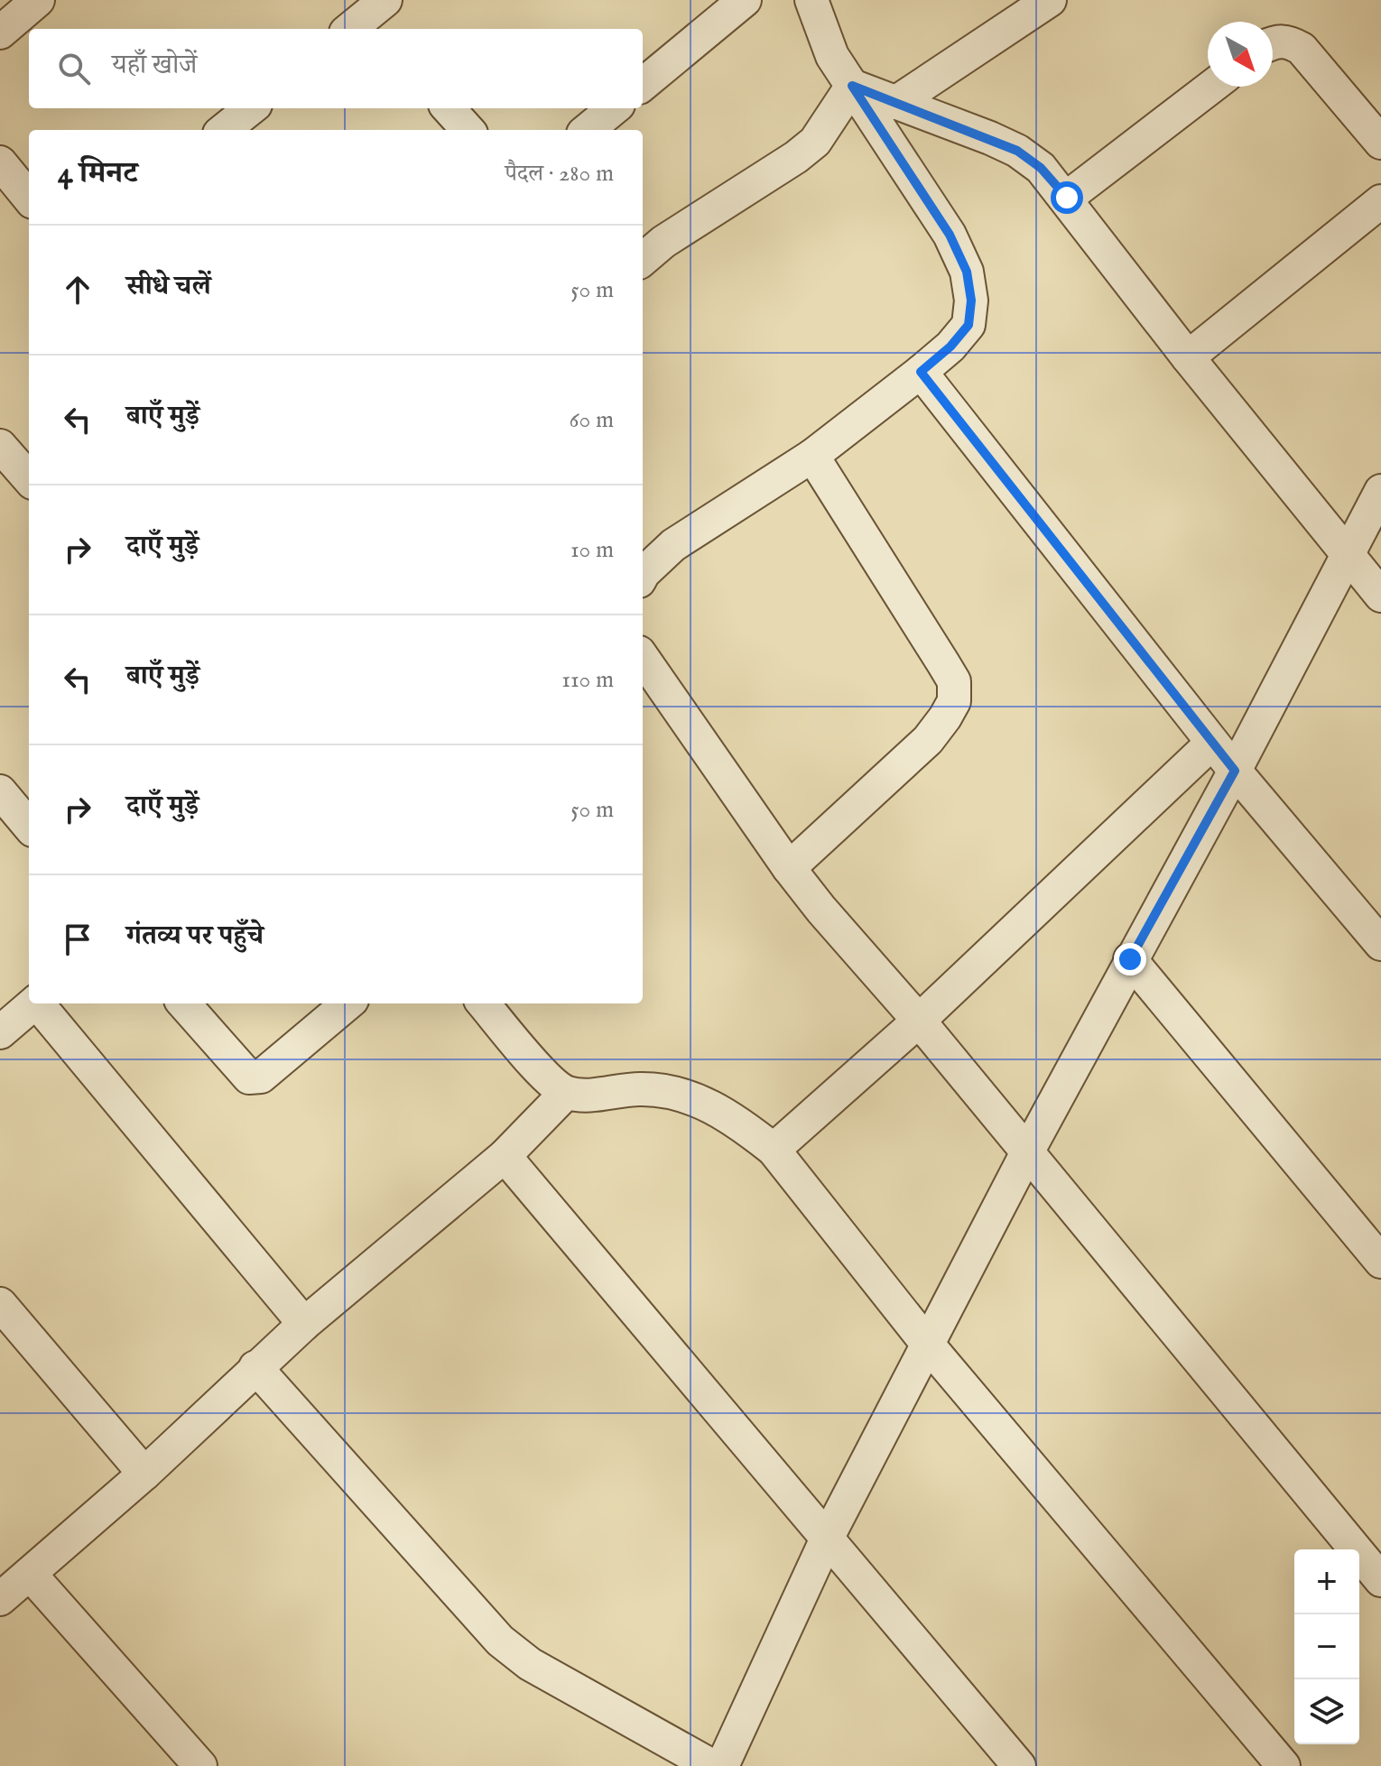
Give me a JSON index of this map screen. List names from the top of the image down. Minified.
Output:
{"north":"bottom right","page":{"search":"यहाँ खोजें","heading":["4 मिनट","पैदल · 280 m"],"list":[["सीधे चलें","50 m"],["बाएँ मुड़ें","60 m"],["दाएँ मुड़ें","10 m"],["बाएँ मुड़ें","110 m"],["दाएँ मुड़ें","50 m"],"गंतव्य पर पहुँचे"],"map_buttons":["+","−"]}}
